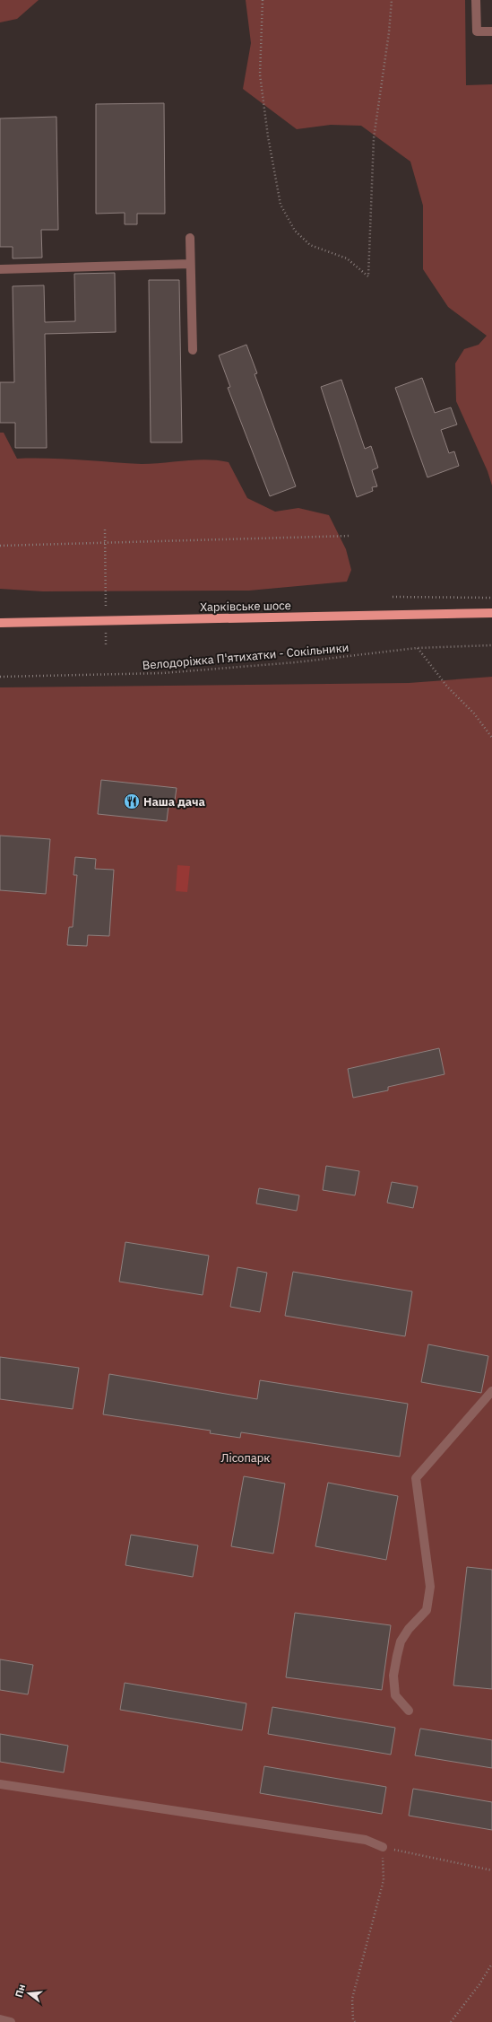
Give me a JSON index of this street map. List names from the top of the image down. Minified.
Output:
{"streets":{"main road":["Харківське шосе"],"path":["Велодоріжка П'ятихатки - Сокільники"]},"parks":["Лісопарк"],"places":{"restaurant":["Наша дача"]},"north":"left"}
